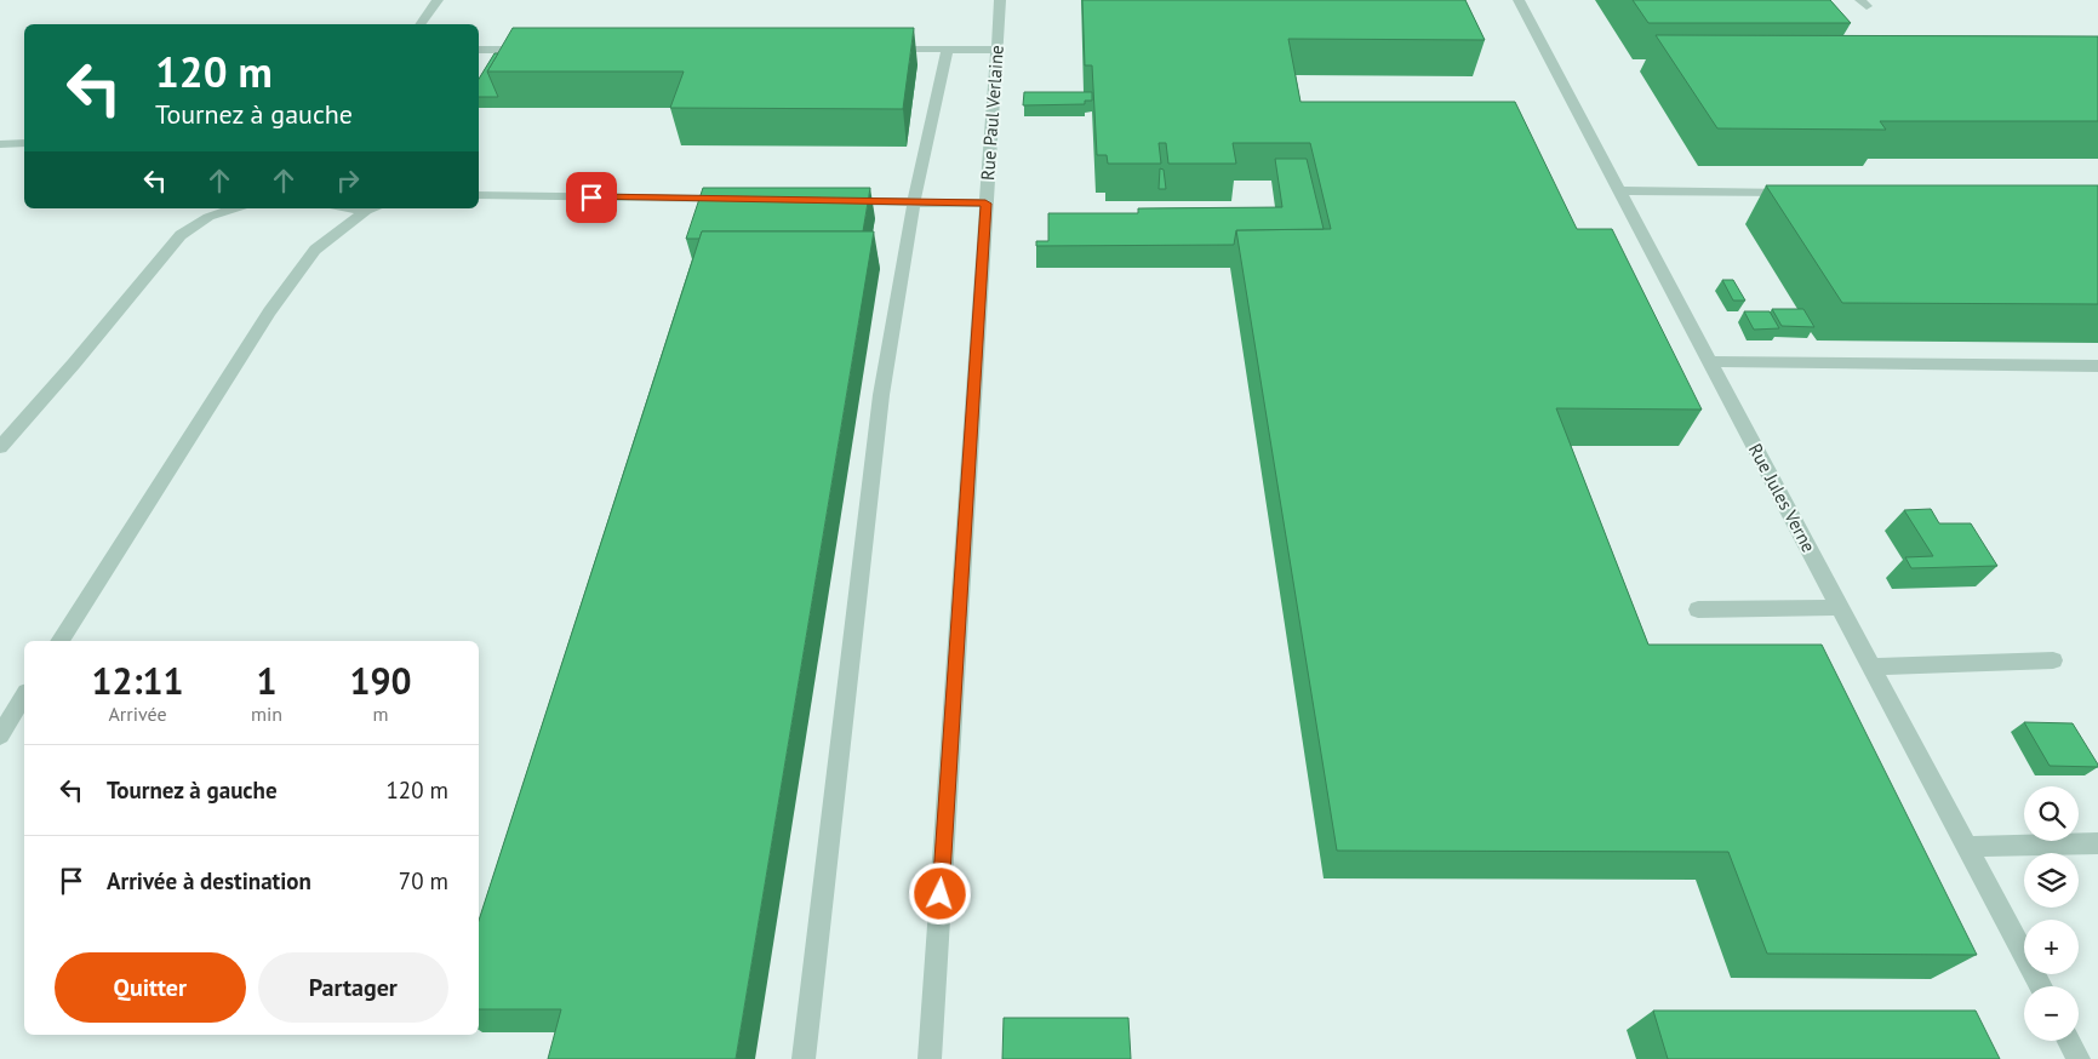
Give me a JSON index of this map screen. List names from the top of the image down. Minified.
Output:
{"streets":{"street":["Rue Paul Verlaine","Rue Jules Verne"]},"page":{"turn":["120 m","Tournez à gauche"],"eta":["12:11","Arrivée","1","min","190","m"],"list":[{"name":"Tournez à gauche","value":"120 m"},{"name":"Arrivée à destination","value":"70 m"}],"map_buttons":["+","−"],"buttons":["Quitter","Partager"]}}
